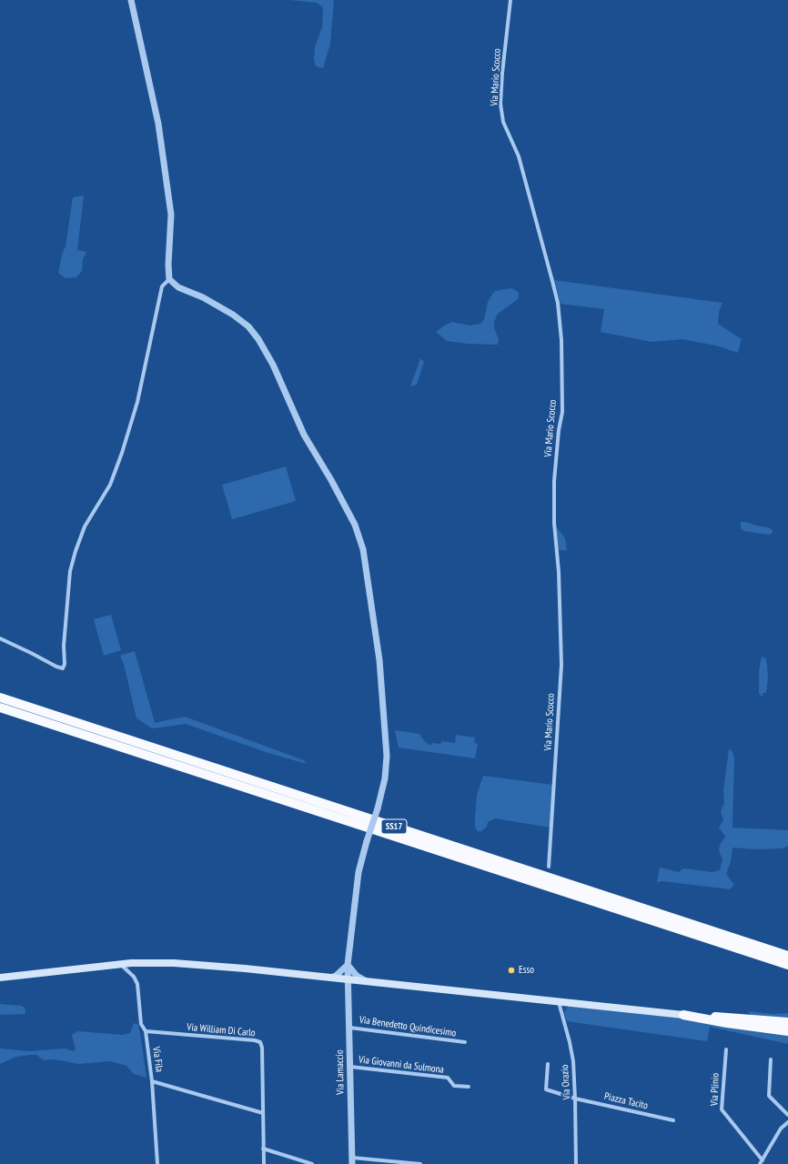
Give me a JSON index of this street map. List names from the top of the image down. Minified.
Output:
{"streets":{"highway":["SS17"],"street":["Via Mario Scocco","Via Benedetto Quindicesimo","Via William Di Carlo","Via Fila","Via Giovanni da Sulmona","Via Lamaccio","Via Orazio","Via Plinio","Piazza Tacito"]},"crossings":[["Via Benedetto Quindicesimo","Via Lamaccio"],["Via William Di Carlo","Via Fila"],["Via Giovanni da Sulmona","Via Lamaccio"],["Via Orazio","Piazza Tacito"]],"places":["Esso"]}
